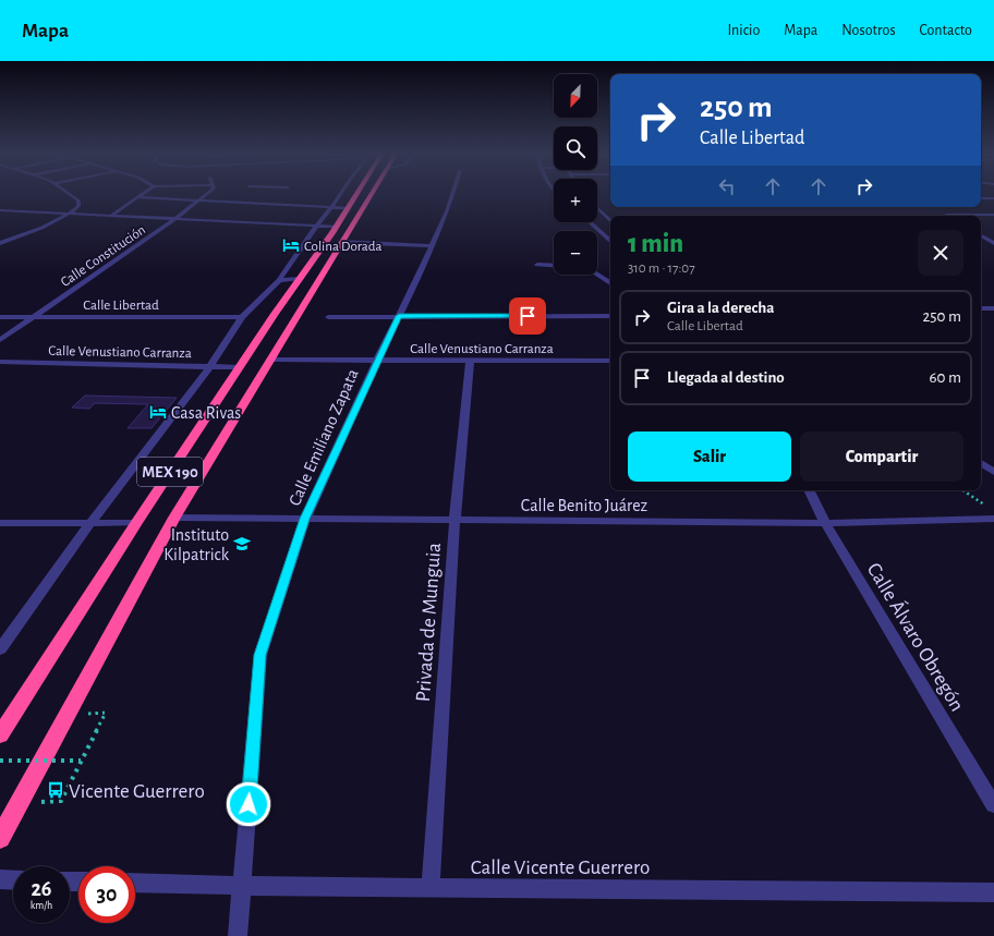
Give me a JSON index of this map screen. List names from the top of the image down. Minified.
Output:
{"streets":{"highway":["MEX 190"],"street":["Calle Constitución","Calle Libertad","Calle Venustiano Carranza","Calle Emiliano Zapata","Calle Benito Juárez","Privada de Munguia","Calle Álvaro Obregón","Calle Vicente Guerrero"]},"crossings":[["Calle Constitución","Calle Libertad"],["Calle Venustiano Carranza","Calle Emiliano Zapata"],["Calle Venustiano Carranza","MEX 190"],["Calle Venustiano Carranza","Privada de Munguia"],["Calle Emiliano Zapata","Calle Benito Juárez"],["Calle Emiliano Zapata","Calle Vicente Guerrero"],["MEX 190","Calle Benito Juárez"],["Calle Benito Juárez","Privada de Munguia"],["Calle Benito Juárez","Calle Álvaro Obregón"],["Privada de Munguia","Calle Vicente Guerrero"]],"places":{"hotel":["Colina Dorada","Casa Rivas"],"school or university":["Instituto Kilpatrick"],"bus stop":["Vicente Guerrero"]},"north":"bottom left","page":{"header":"Mapa","nav":["Inicio","Mapa","Nosotros","Contacto"],"map_buttons":["+","−"],"turn":["250 m","Calle Libertad"],"heading":["1 min","310 m · 17:07"],"list":[{"name":"Gira a la derecha","note":"Calle Libertad","value":"250 m"},{"name":"Llegada al destino","value":"60 m"}],"buttons":["Salir","Compartir"],"speed":"26 km/h","limit":"30"}}
